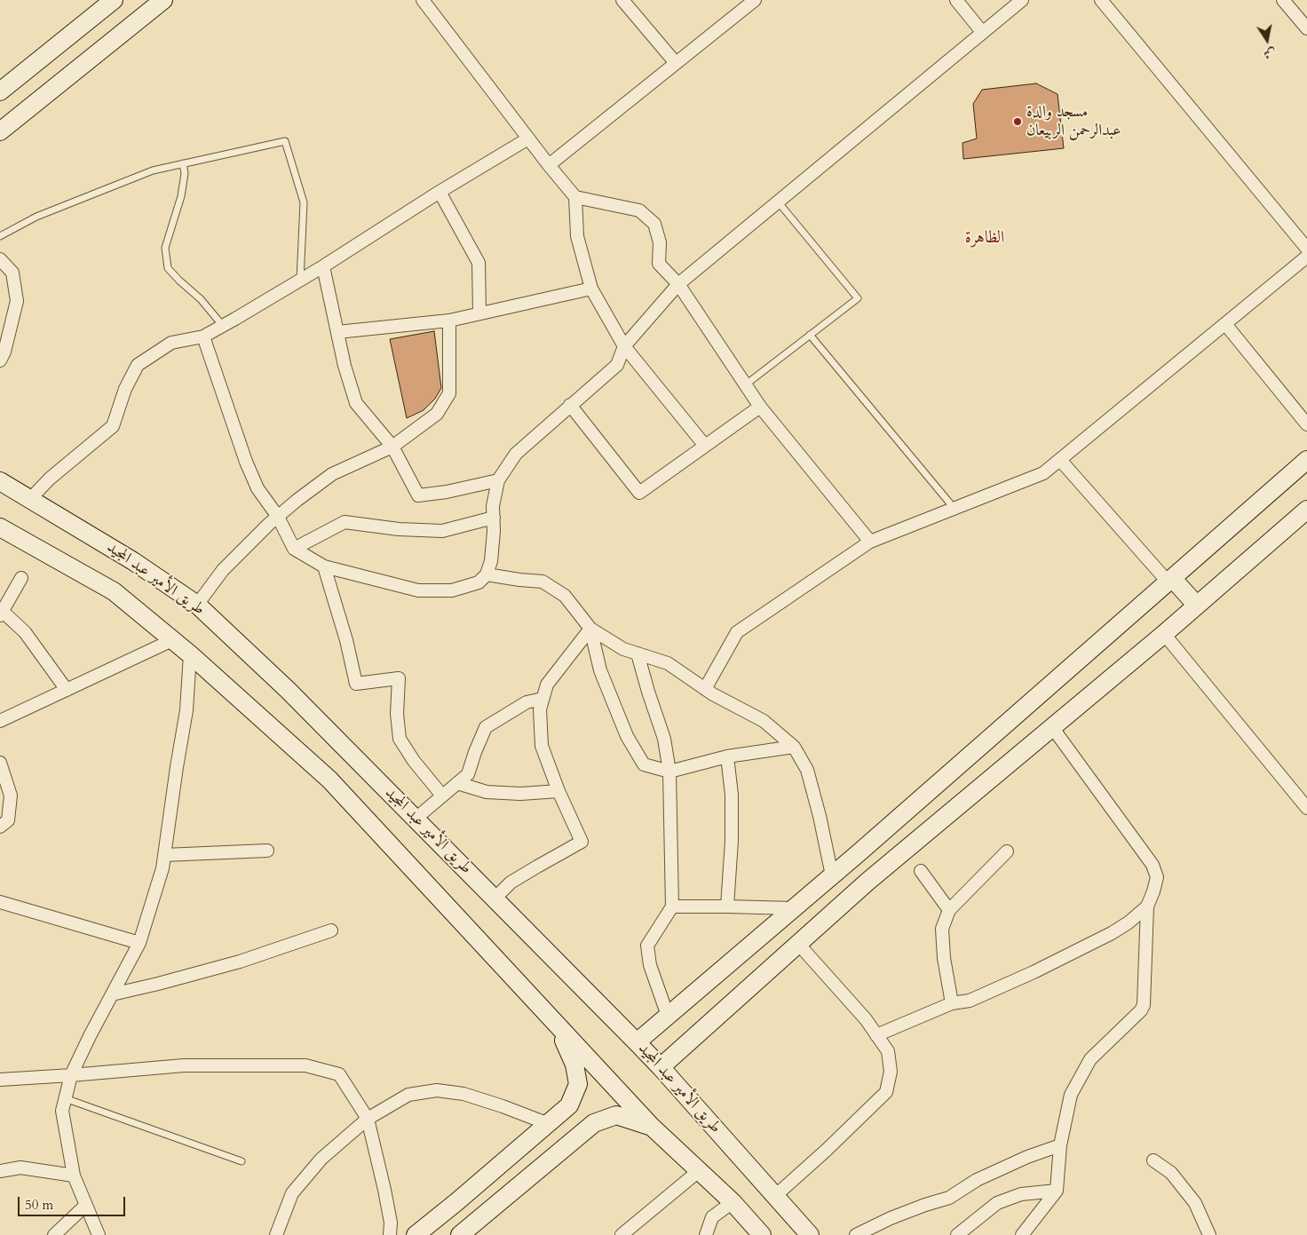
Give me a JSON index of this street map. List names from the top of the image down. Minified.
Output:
{"streets":{"main road":["طريق الأمير عبد المجيد"]},"districts":["الظاهرة"],"places":["مسجد والدة عبدالرحمن الربيعان"],"scale_bar":"50 m","north":"bottom"}
